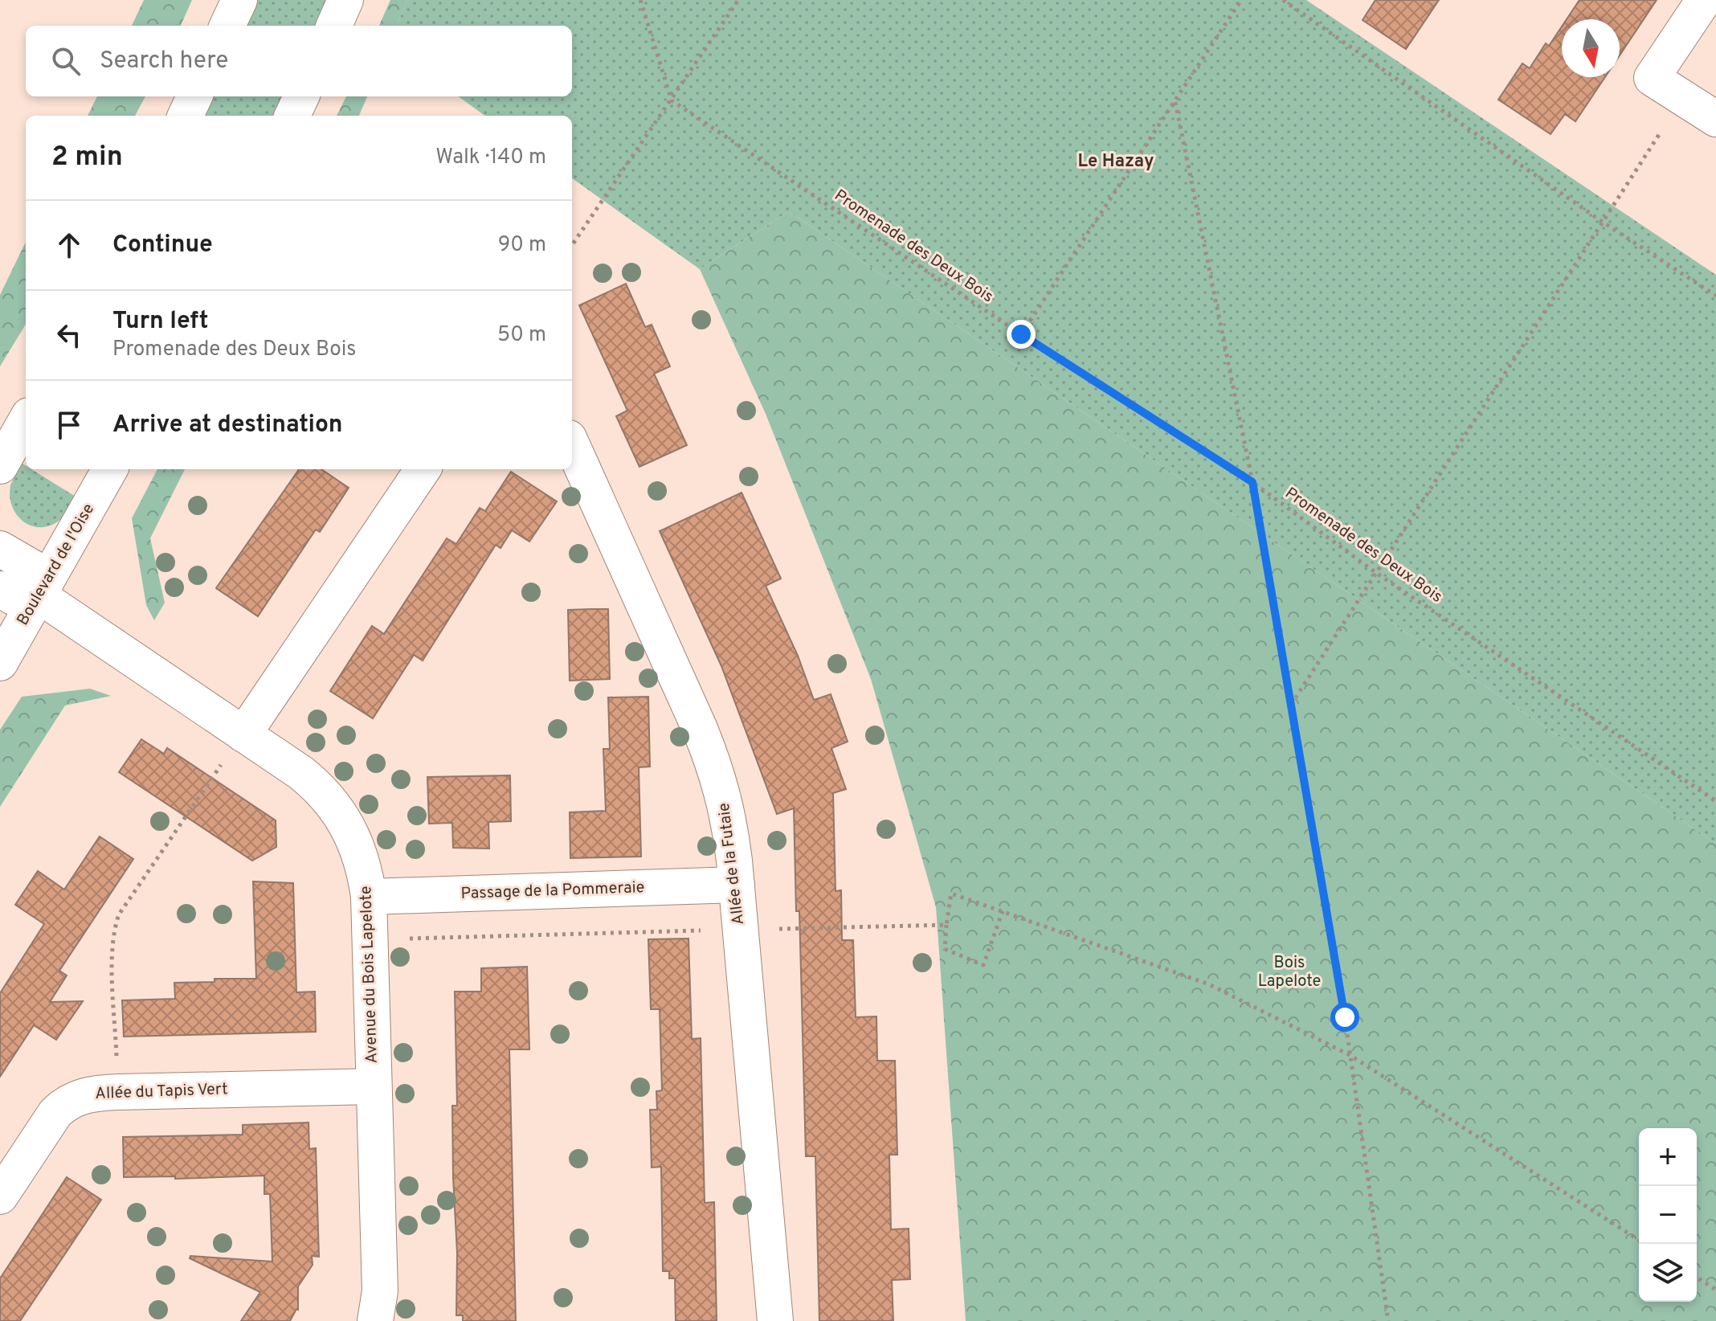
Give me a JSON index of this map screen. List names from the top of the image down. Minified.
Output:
{"streets":{"street":["Boulevard de l'Oise","Allée de la Futaie","Passage de la Pommeraie","Avenue du Bois Lapelote","Allée du Tapis Vert"],"path":["Promenade des Deux Bois"]},"crossings":[["Boulevard de l'Oise","Avenue du Bois Lapelote"],["Allée de la Futaie","Passage de la Pommeraie"],["Passage de la Pommeraie","Avenue du Bois Lapelote"],["Avenue du Bois Lapelote","Allée du Tapis Vert"]],"districts":["Le Hazay"],"parks":["Bois Lapelote"],"north":"bottom","page":{"search":"Search here","heading":["2 min","Walk · 140 m"],"list":[["Continue","90 m"],["Turn left","Promenade des Deux Bois","50 m"],"Arrive at destination"],"map_buttons":["+","−"]}}
